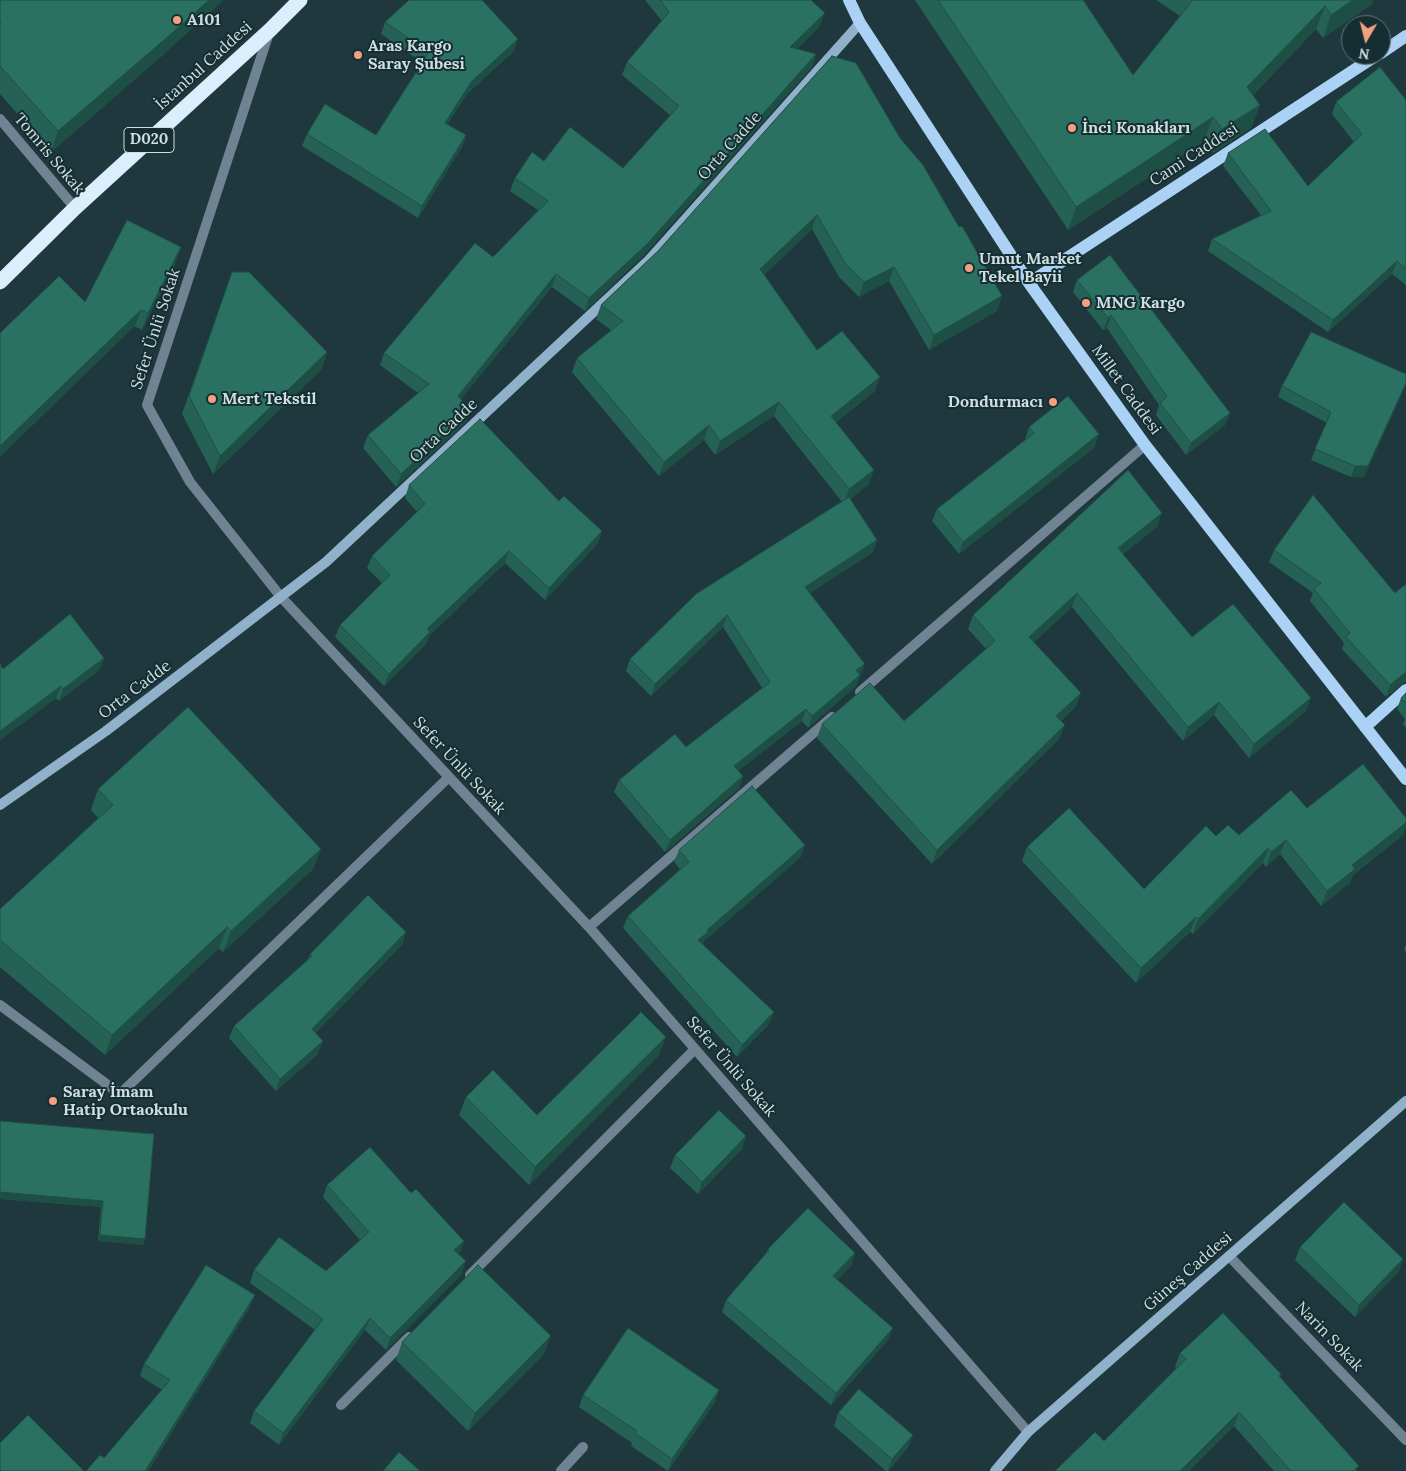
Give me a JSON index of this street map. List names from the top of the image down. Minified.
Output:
{"streets":{"highway":["İstanbul Caddesi","D020"],"main road":["Cami Caddesi","Millet Caddesi"],"street":["Orta Cadde","Tomris Sokak","Sefer Ünlü Sokak","Güneş Caddesi","Narin Sokak"]},"crossings":[["İstanbul Caddesi","Tomris Sokak"],["İstanbul Caddesi","Sefer Ünlü Sokak"],["Orta Cadde","Sefer Ünlü Sokak"],["Orta Cadde","Millet Caddesi"],["Cami Caddesi","Millet Caddesi"],["Sefer Ünlü Sokak","Güneş Caddesi"],["Güneş Caddesi","Narin Sokak"]],"places":["A101","Aras Kargo Saray Şubesi","İnci Konakları","Umut Market Tekel Bayii","MNG Kargo","Mert Tekstil","Dondurmacı","Saray İmam Hatip Ortaokulu"],"north":"bottom"}
